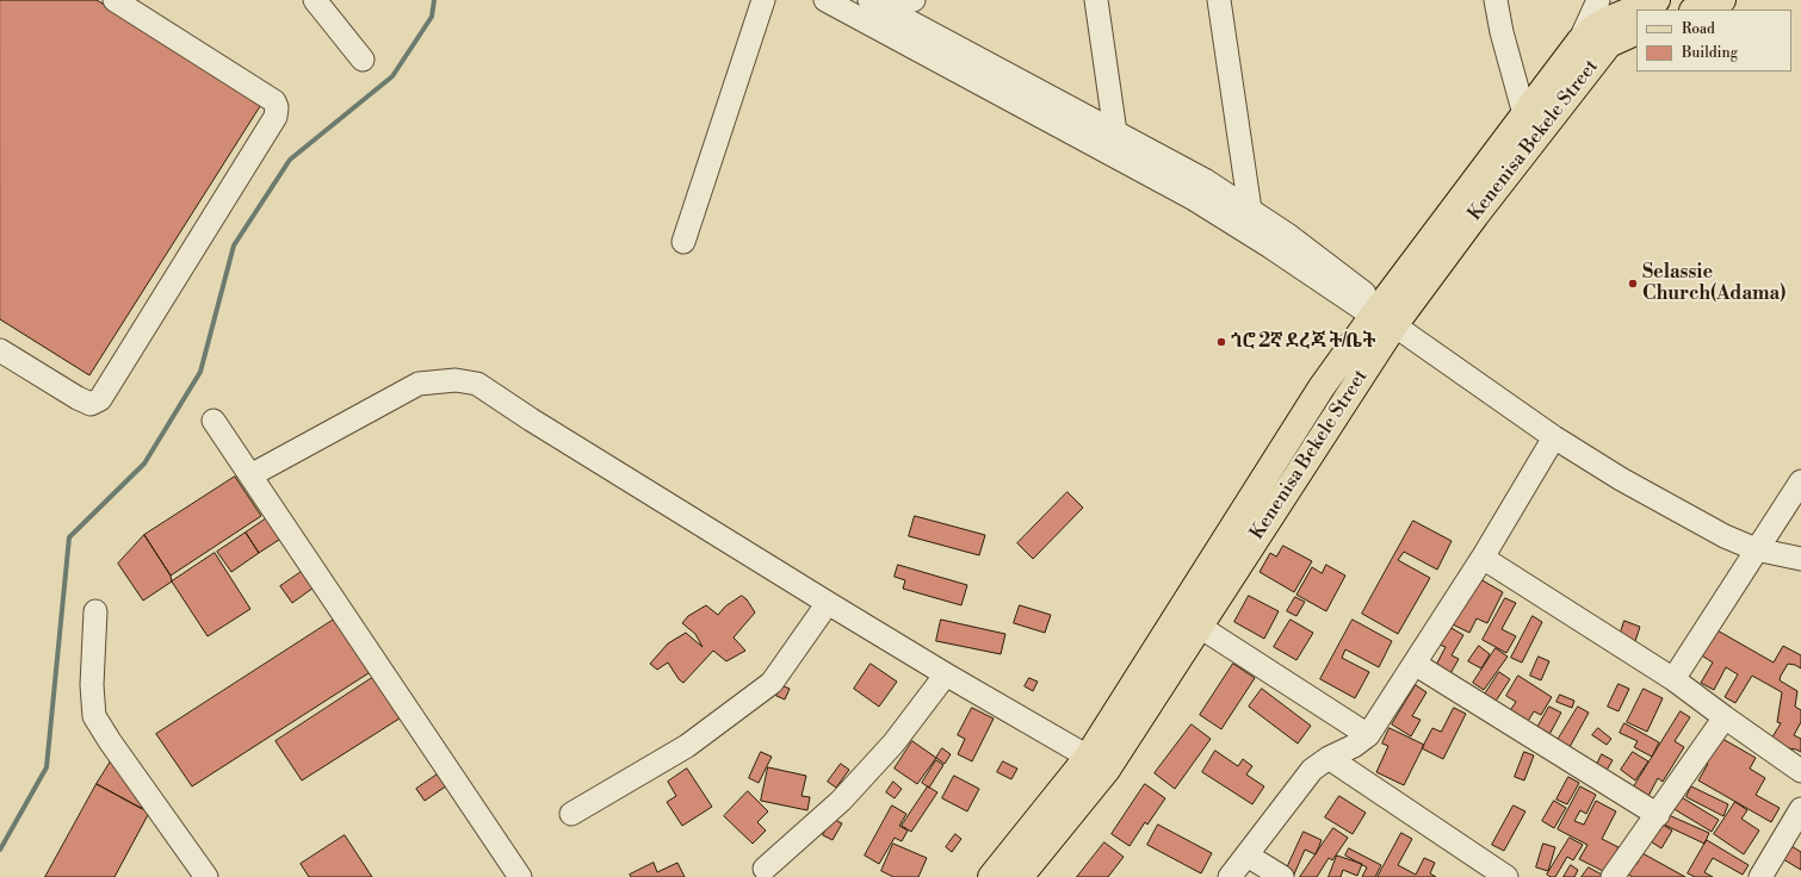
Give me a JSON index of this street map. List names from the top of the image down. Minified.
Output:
{"streets":{"main road":["Kenenisa Bekele Street"]},"places":["Selassie Church(Adama)","ጎሮ 2ኛ ደረጃ ት/ቤት"],"legend":["Road","Building"]}
